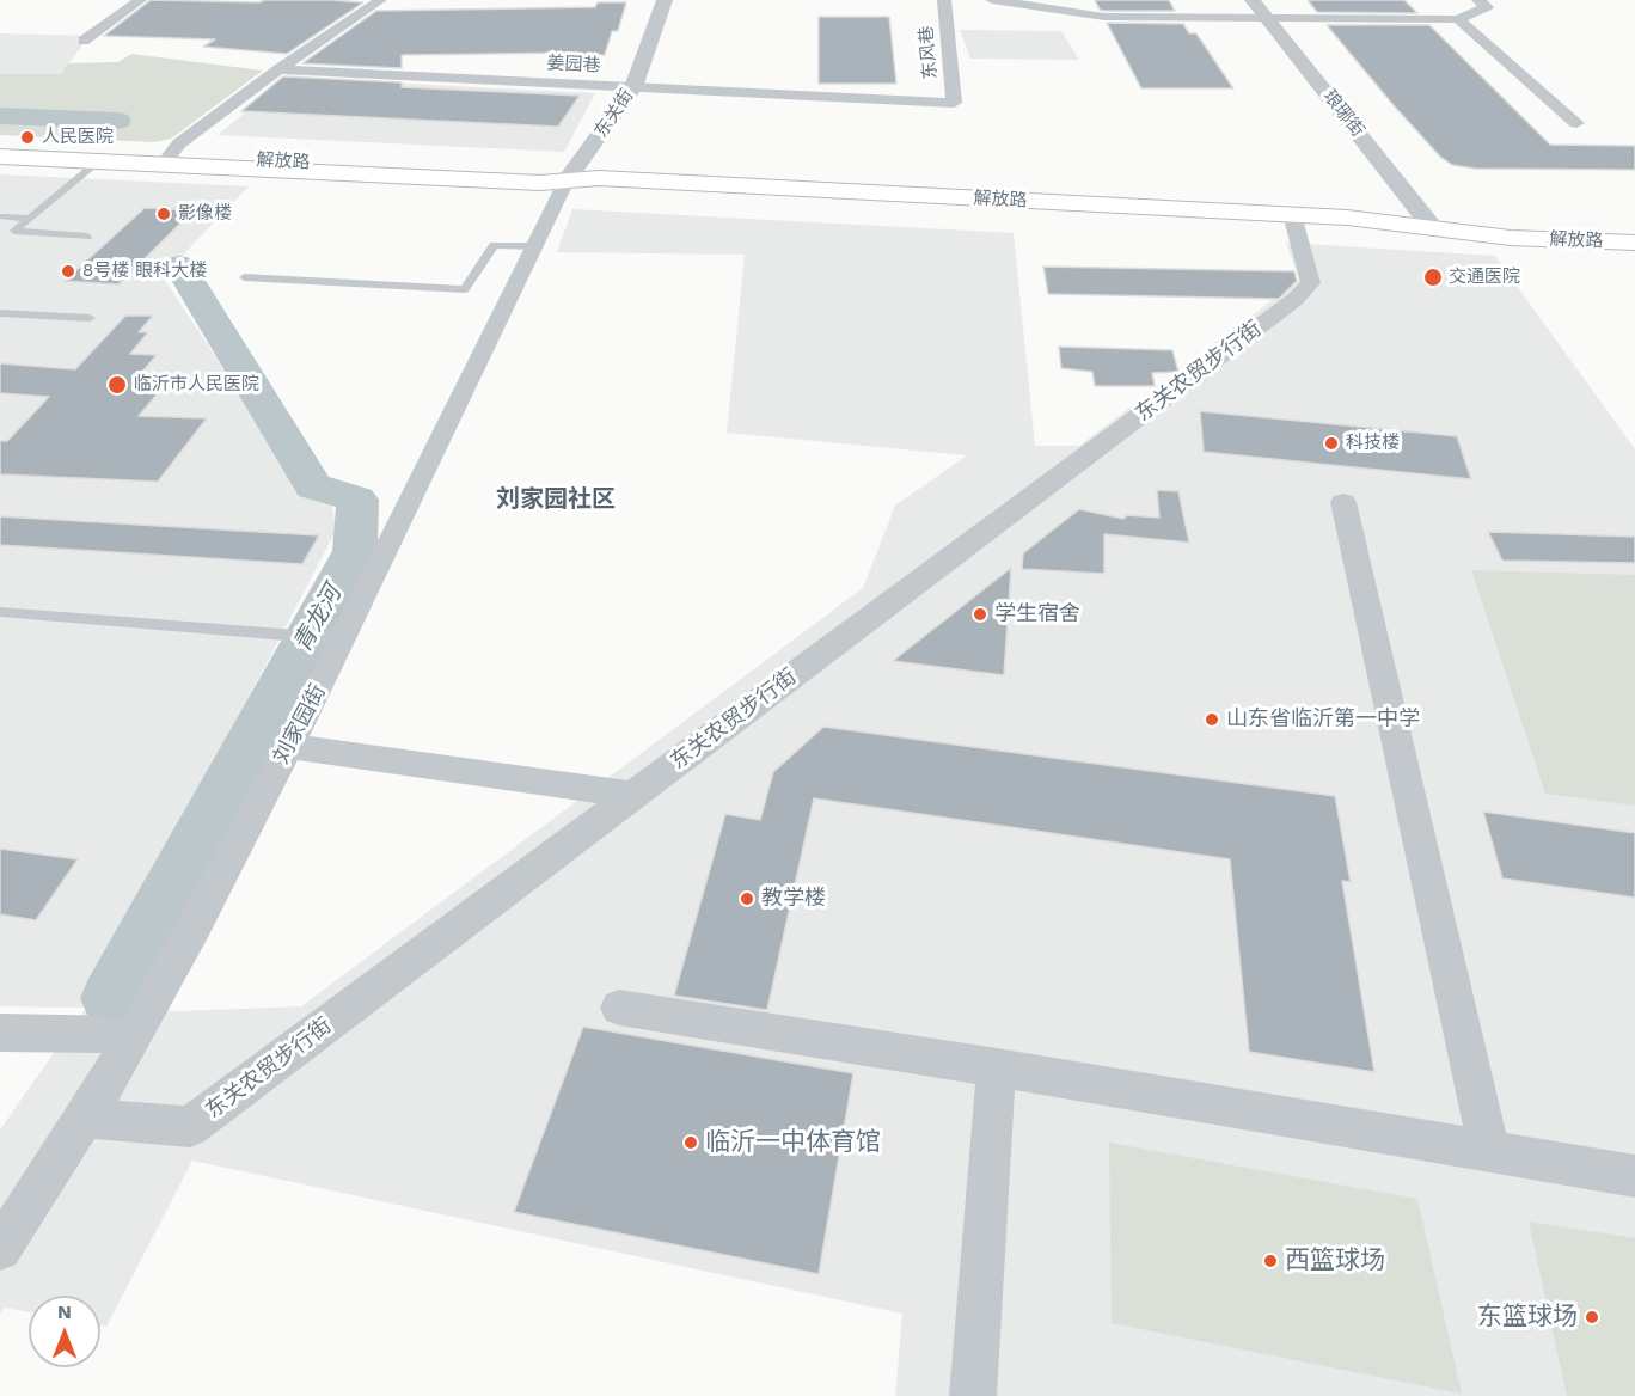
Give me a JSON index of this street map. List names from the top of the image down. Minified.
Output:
{"streets":{"main road":["解放路"],"street":["东风巷","姜园巷","东关街","琅琊街","东关农贸步行街","刘家园街"]},"crossings":[["东风巷","姜园巷"],["姜园巷","东关街"],["东关街","解放路"],["东关街","刘家园街"],["琅琊街","解放路"],["解放路","东关农贸步行街"],["解放路","刘家园街"],["东关农贸步行街","刘家园街"]],"districts":["刘家园社区"],"water":["青龙河"],"places":["人民医院","影像楼","8号楼 眼科大楼","交通医院","临沂市人民医院","科技楼","学生宿舍","山东省临沂第一中学","教学楼","临沂一中体育馆","西篮球场","东篮球场"],"north":"top"}
